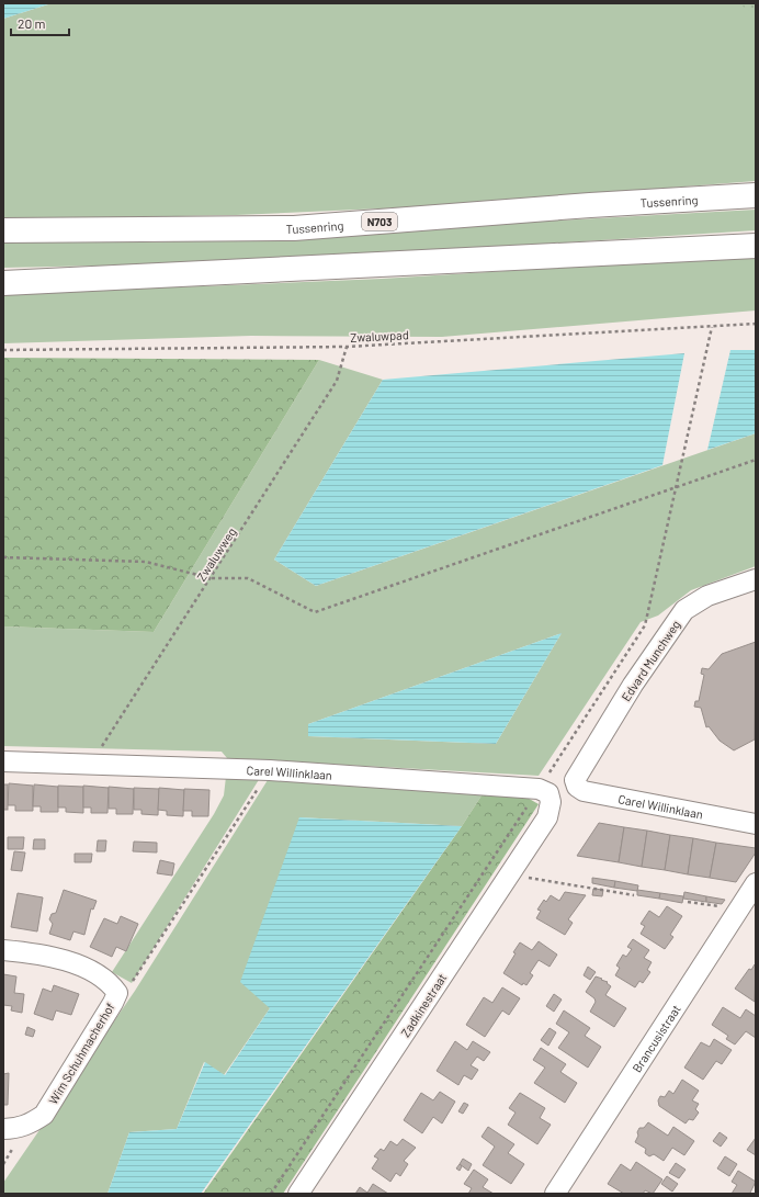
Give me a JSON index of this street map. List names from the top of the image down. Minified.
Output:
{"streets":{"highway":["Tussenring","N703"],"street":["Edvard Munchweg","Carel Willinklaan","Zadkinestraat","Brancusistraat","Wim Schuhmacherhof"],"path":["Zwaluwpad","Zwaluwweg"]},"crossings":[["Zwaluwpad","Zwaluwweg"],["Zwaluwweg","Carel Willinklaan"],["Edvard Munchweg","Carel Willinklaan"],["Carel Willinklaan","Zadkinestraat"]],"scale_bar":"20 m"}
